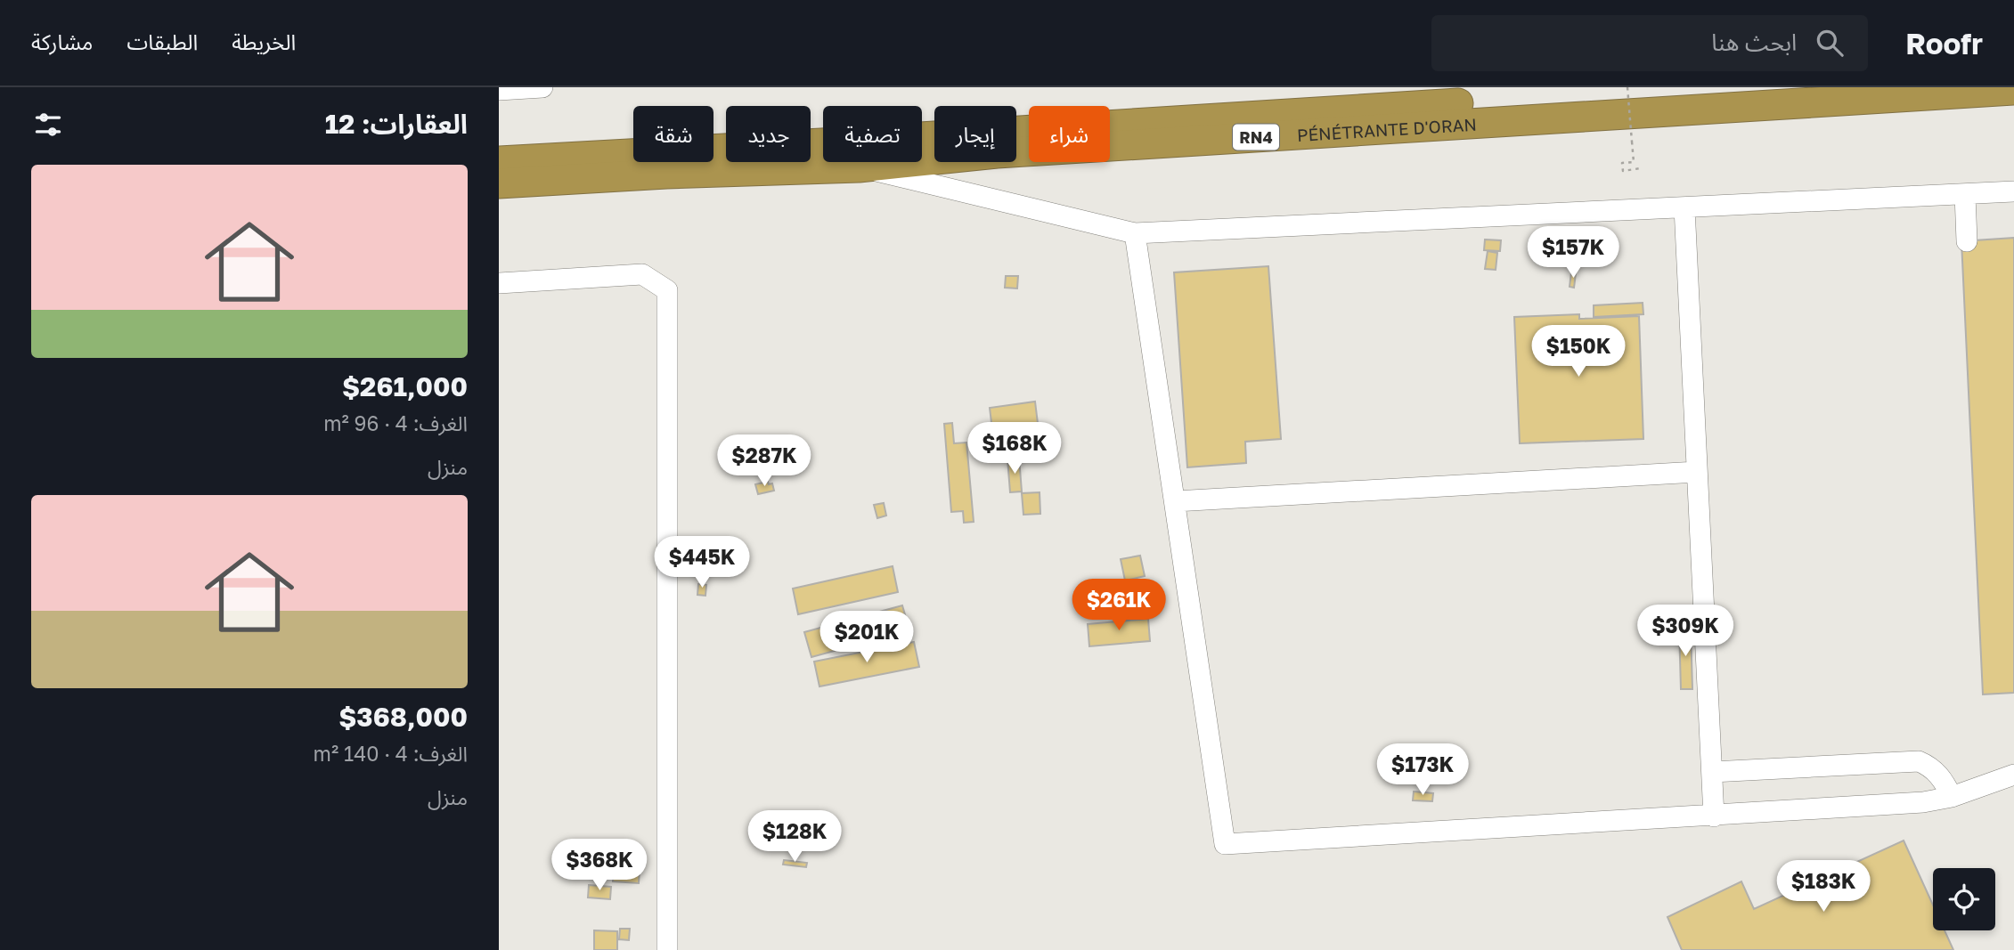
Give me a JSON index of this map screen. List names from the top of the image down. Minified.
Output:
{"streets":{"highway":["PÉNÉTRANTE D'ORAN","RN4"]},"page":{"header":"Roofr","search":"ابحث هنا","nav":["الخريطة","الطبقات","مشاركة"],"heading":"العقارات: 12","chip":["شراء","إيجار","تصفية","جديد","شقة"],"list":[{"name":"$261,000","note":"الغرف: 4 · 96 m² · منزل"},{"name":"$368,000","note":"الغرف: 4 · 140 m² · منزل"}],"price":["$157K","$150K","$168K","$287K","$445K","$261K","$309K","$201K","$173K","$128K","$368K","$183K"]}}
